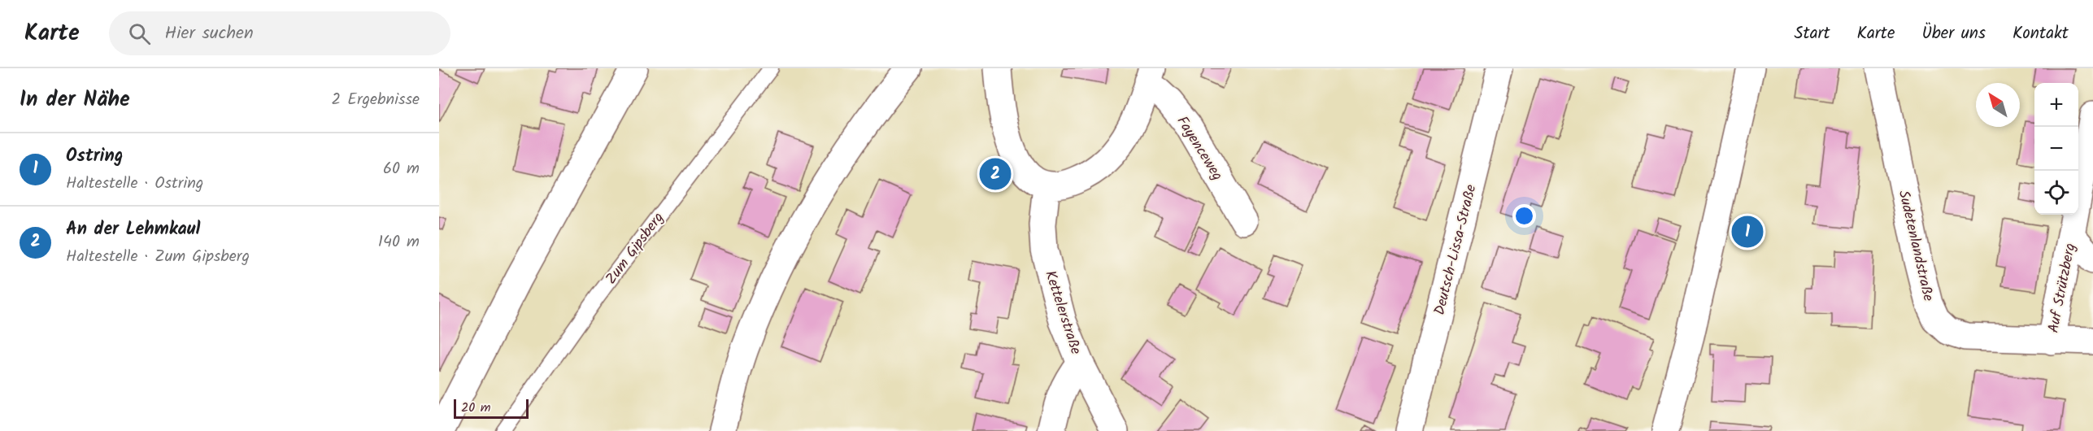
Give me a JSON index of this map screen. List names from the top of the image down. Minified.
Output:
{"streets":{"street":["Fayenceweg","Sudetenlandstraße","Deutsch-Lissa-Straße","Auf Strützberg","Kettelerstraße"],"lane":["Zum Gipsberg"]},"crossings":[["Sudetenlandstraße","Auf Strützberg"]],"scale_bar":"20 m","north":"top left","page":{"header":"Karte","search":"Hier suchen","nav":["Start","Karte","Über uns","Kontakt"],"heading":["In der Nähe","2 Ergebnisse"],"map_buttons":["+","−"],"list":[{"mark":"1","name":"Ostring","note":"Haltestelle · Ostring","value":"60 m"},{"mark":"2","name":"An der Lehmkaul","note":"Haltestelle · Zum Gipsberg","value":"140 m"}],"pins":["2","1"],"scale":"20 m"}}
